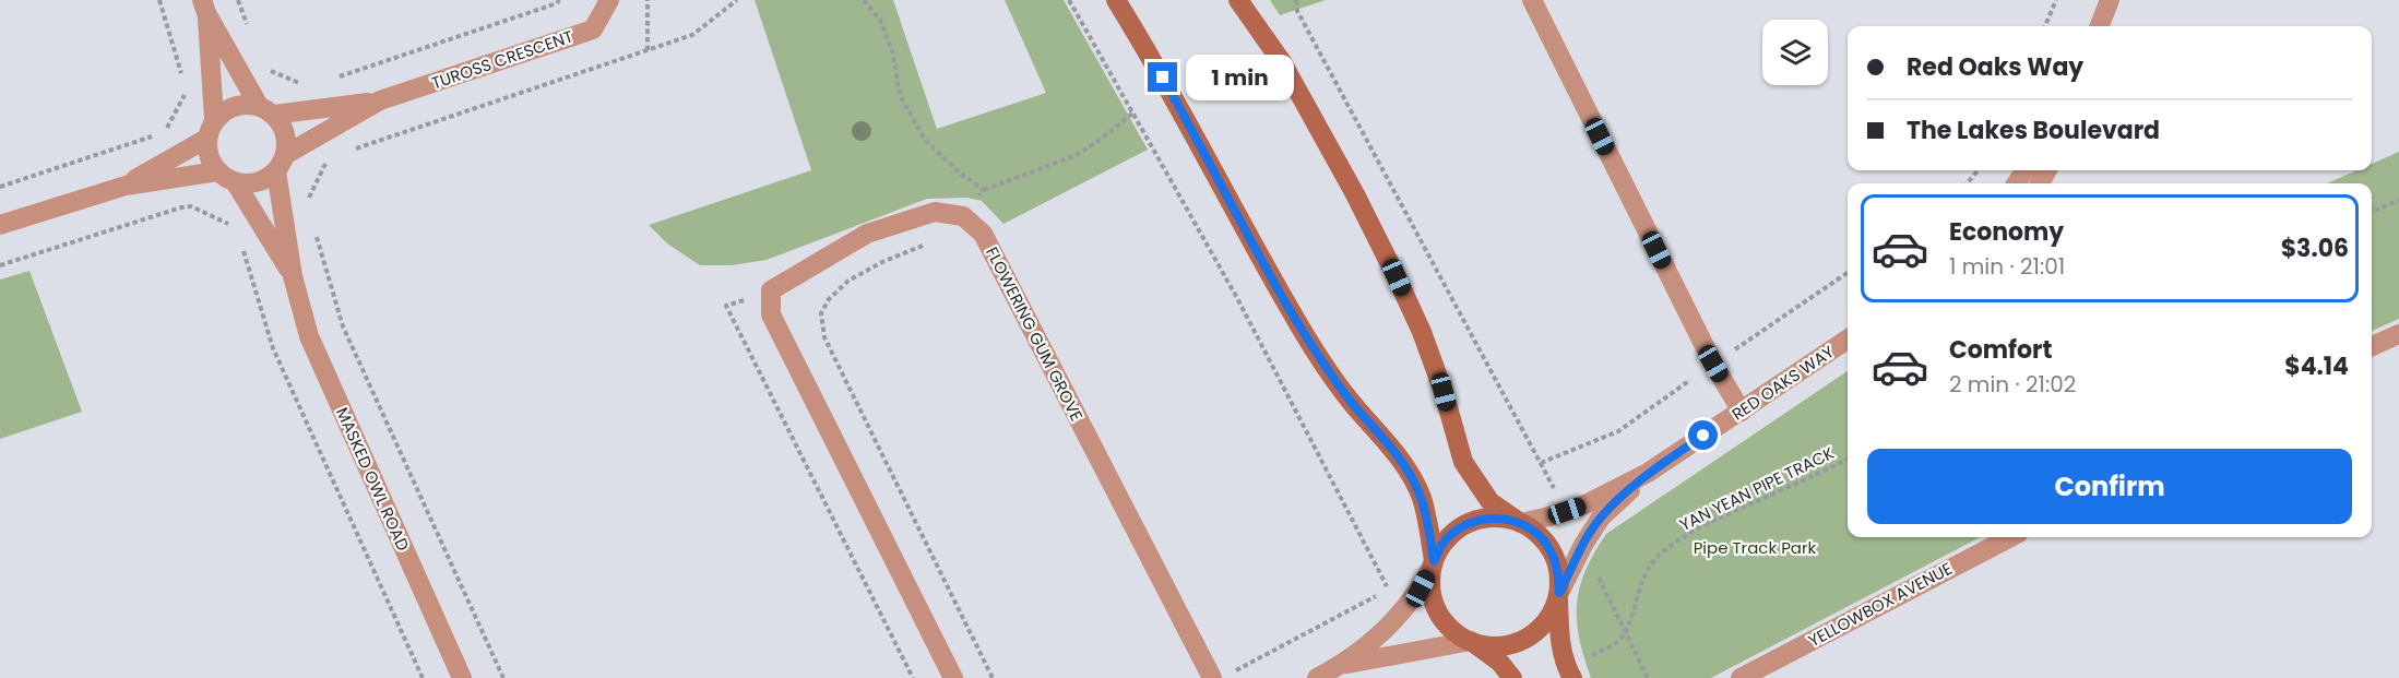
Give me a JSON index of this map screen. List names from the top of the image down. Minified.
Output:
{"streets":{"street":["TUROSS CRESCENT","FLOWERING GUM GROVE","RED OAKS WAY","MASKED OWL ROAD","YELLOWBOX AVENUE"],"path":["YAN YEAN PIPE TRACK"]},"parks":["Pipe Track Park"],"page":{"banner":["Red Oaks Way","The Lakes Boulevard"],"bubble":"1 min","list":[{"name":"Economy","note":"1 min · 21:01","value":"$3.06"},{"name":"Comfort","note":"2 min · 21:02","value":"$4.14"}],"buttons":"Confirm"}}
